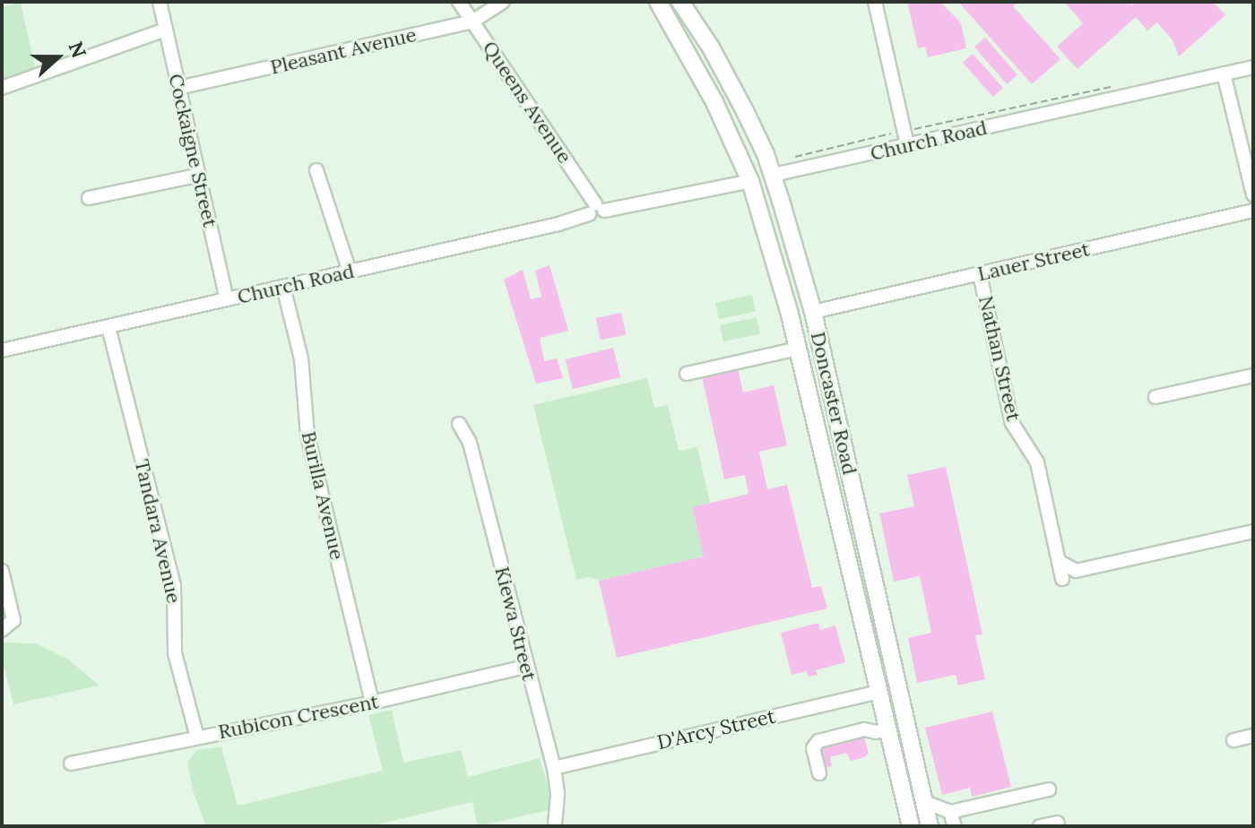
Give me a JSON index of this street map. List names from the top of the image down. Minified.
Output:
{"streets":{"main road":["Church Road","Doncaster Road"],"street":["Pleasant Avenue","Queens Avenue","Cockaigne Street","Lauer Street","Nathan Street","Burilla Avenue","Tandara Avenue","Kiewa Street","Rubicon Crescent","D'Arcy Street"]},"crossings":[["Pleasant Avenue","Queens Avenue"],["Pleasant Avenue","Cockaigne Street"],["Queens Avenue","Church Road"],["Church Road","Cockaigne Street"],["Church Road","Doncaster Road"],["Church Road","Burilla Avenue"],["Church Road","Tandara Avenue"],["Lauer Street","Nathan Street"],["Lauer Street","Doncaster Road"],["Doncaster Road","D'Arcy Street"],["Burilla Avenue","Rubicon Crescent"],["Tandara Avenue","Rubicon Crescent"],["Kiewa Street","Rubicon Crescent"],["Kiewa Street","D'Arcy Street"]],"north":"right"}
